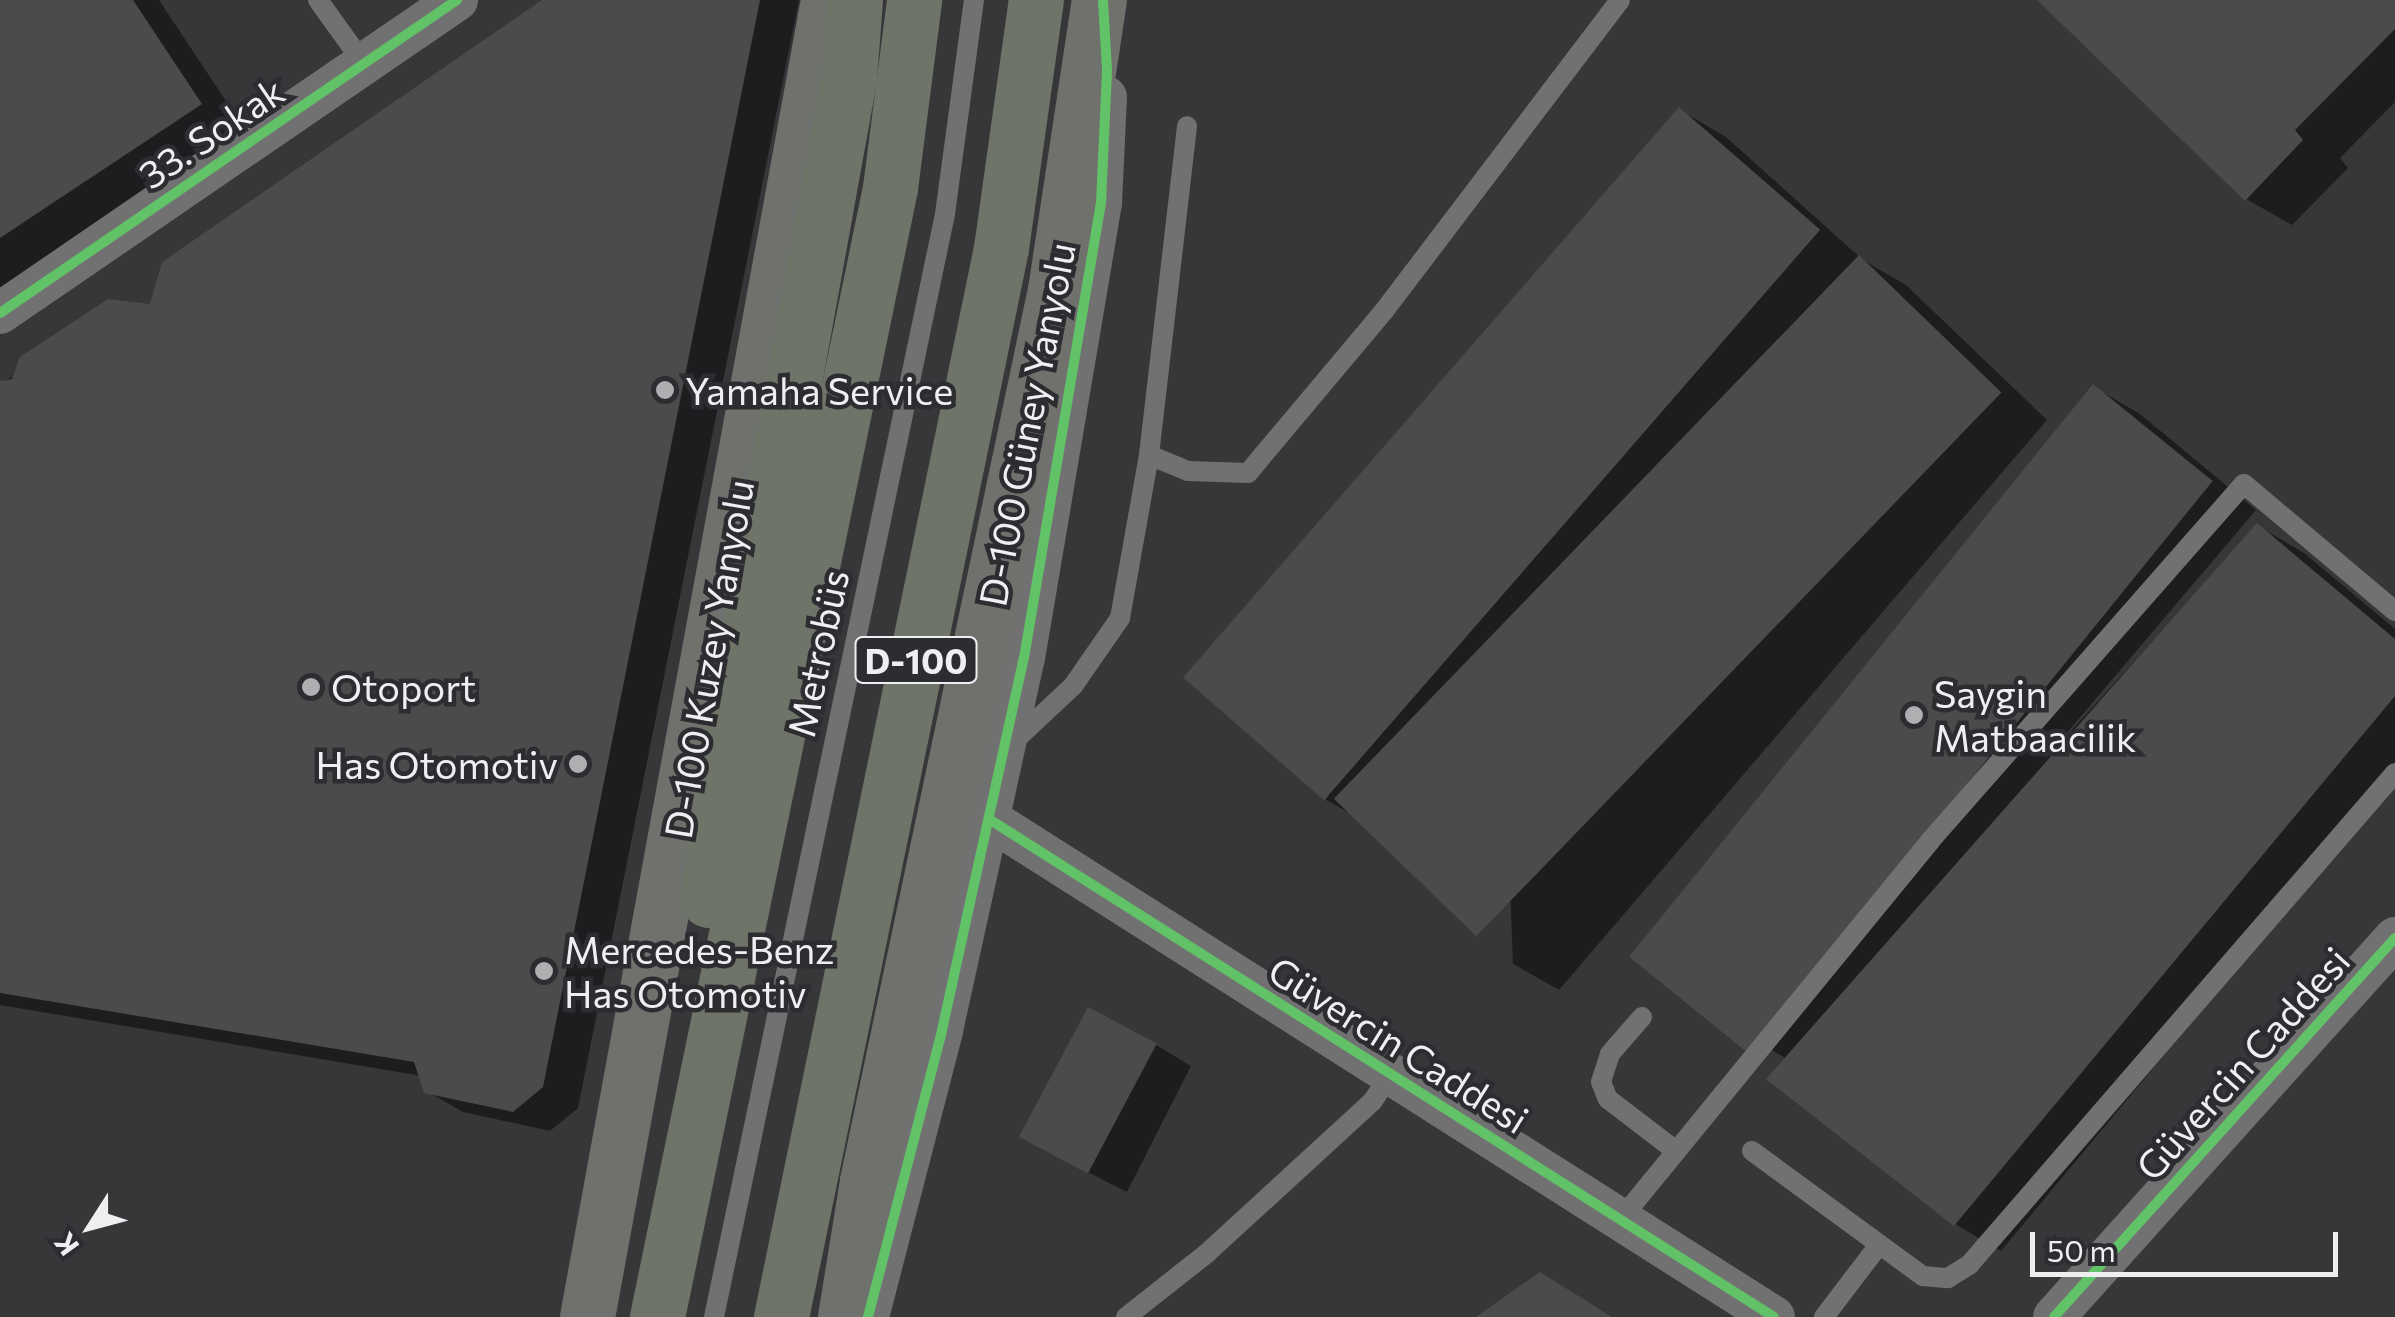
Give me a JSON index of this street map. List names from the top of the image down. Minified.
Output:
{"streets":{"highway":["D-100"],"main road":["D-100 Güney Yanyolu","D-100 Kuzey Yanyolu"],"street":["33. Sokak","Güvercin Caddesi"],"lane":["Metrobüs"]},"places":["Yamaha Service","Otoport","Saygin Matbaacilik","Has Otomotiv","Mercedes-Benz Has Otomotiv"],"scale_bar":"50 m","north":"bottom left"}
